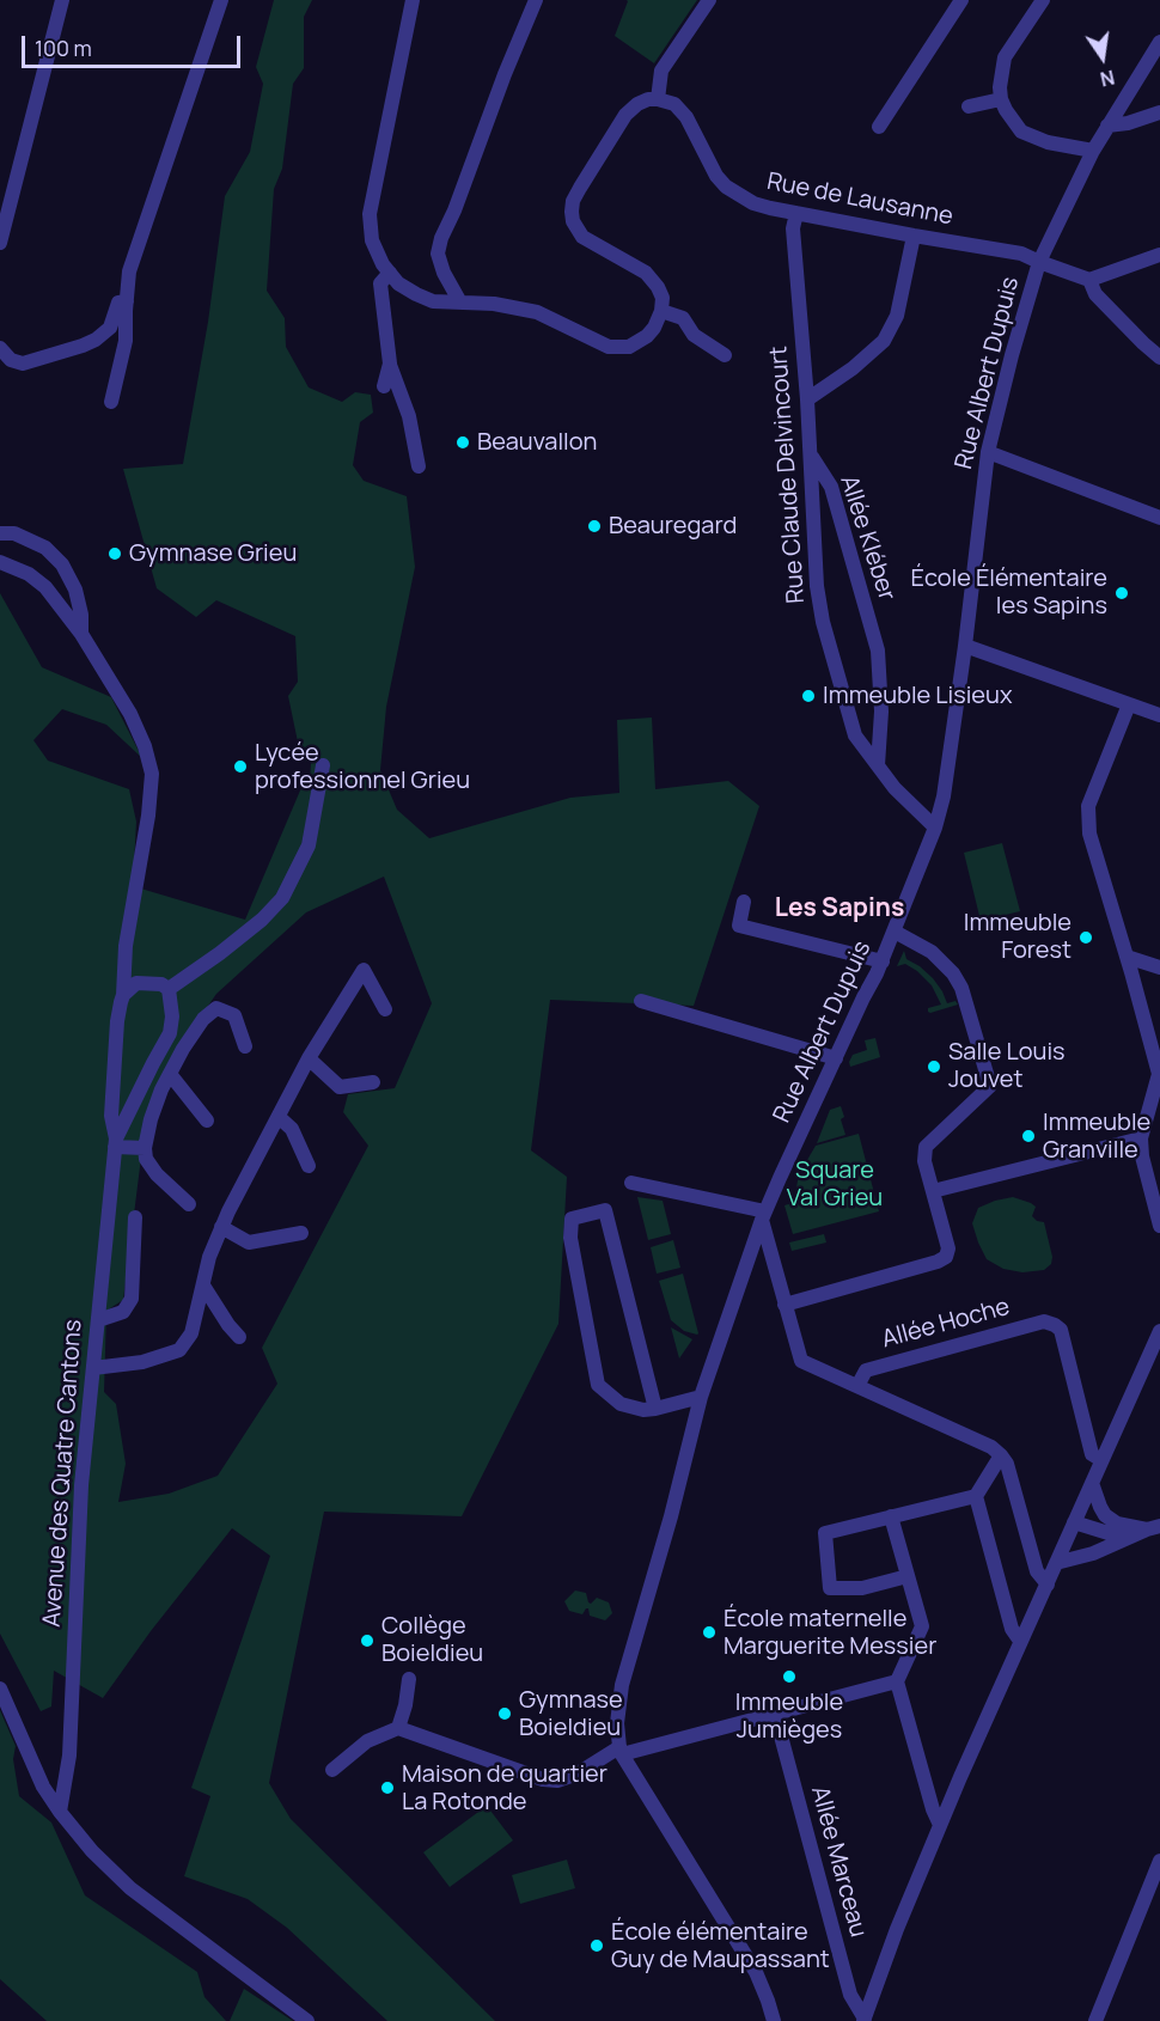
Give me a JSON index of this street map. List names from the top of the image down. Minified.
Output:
{"streets":{"street":["Rue de Lausanne","Rue Albert Dupuis","Rue Claude Delvincourt","Allée Kléber","Allée Hoche","Avenue des Quatre Cantons","Allée Marceau"]},"crossings":[["Rue de Lausanne","Rue Albert Dupuis"],["Rue de Lausanne","Rue Claude Delvincourt"],["Rue Albert Dupuis","Rue Claude Delvincourt"],["Rue Claude Delvincourt","Allée Kléber"]],"districts":["Les Sapins"],"parks":["Square Val Grieu"],"places":["Beauvallon","Beauregard","Gymnase Grieu","École Élémentaire les Sapins","Immeuble Lisieux","Lycée professionnel Grieu","Immeuble Forest","Salle Louis Jouvet","Immeuble Granville","École maternelle Marguerite Messier","Collège Boieldieu","Immeuble Jumièges","Gymnase Boieldieu","Maison de quartier La Rotonde","École élémentaire Guy de Maupassant"],"scale_bar":"100 m","north":"bottom"}
